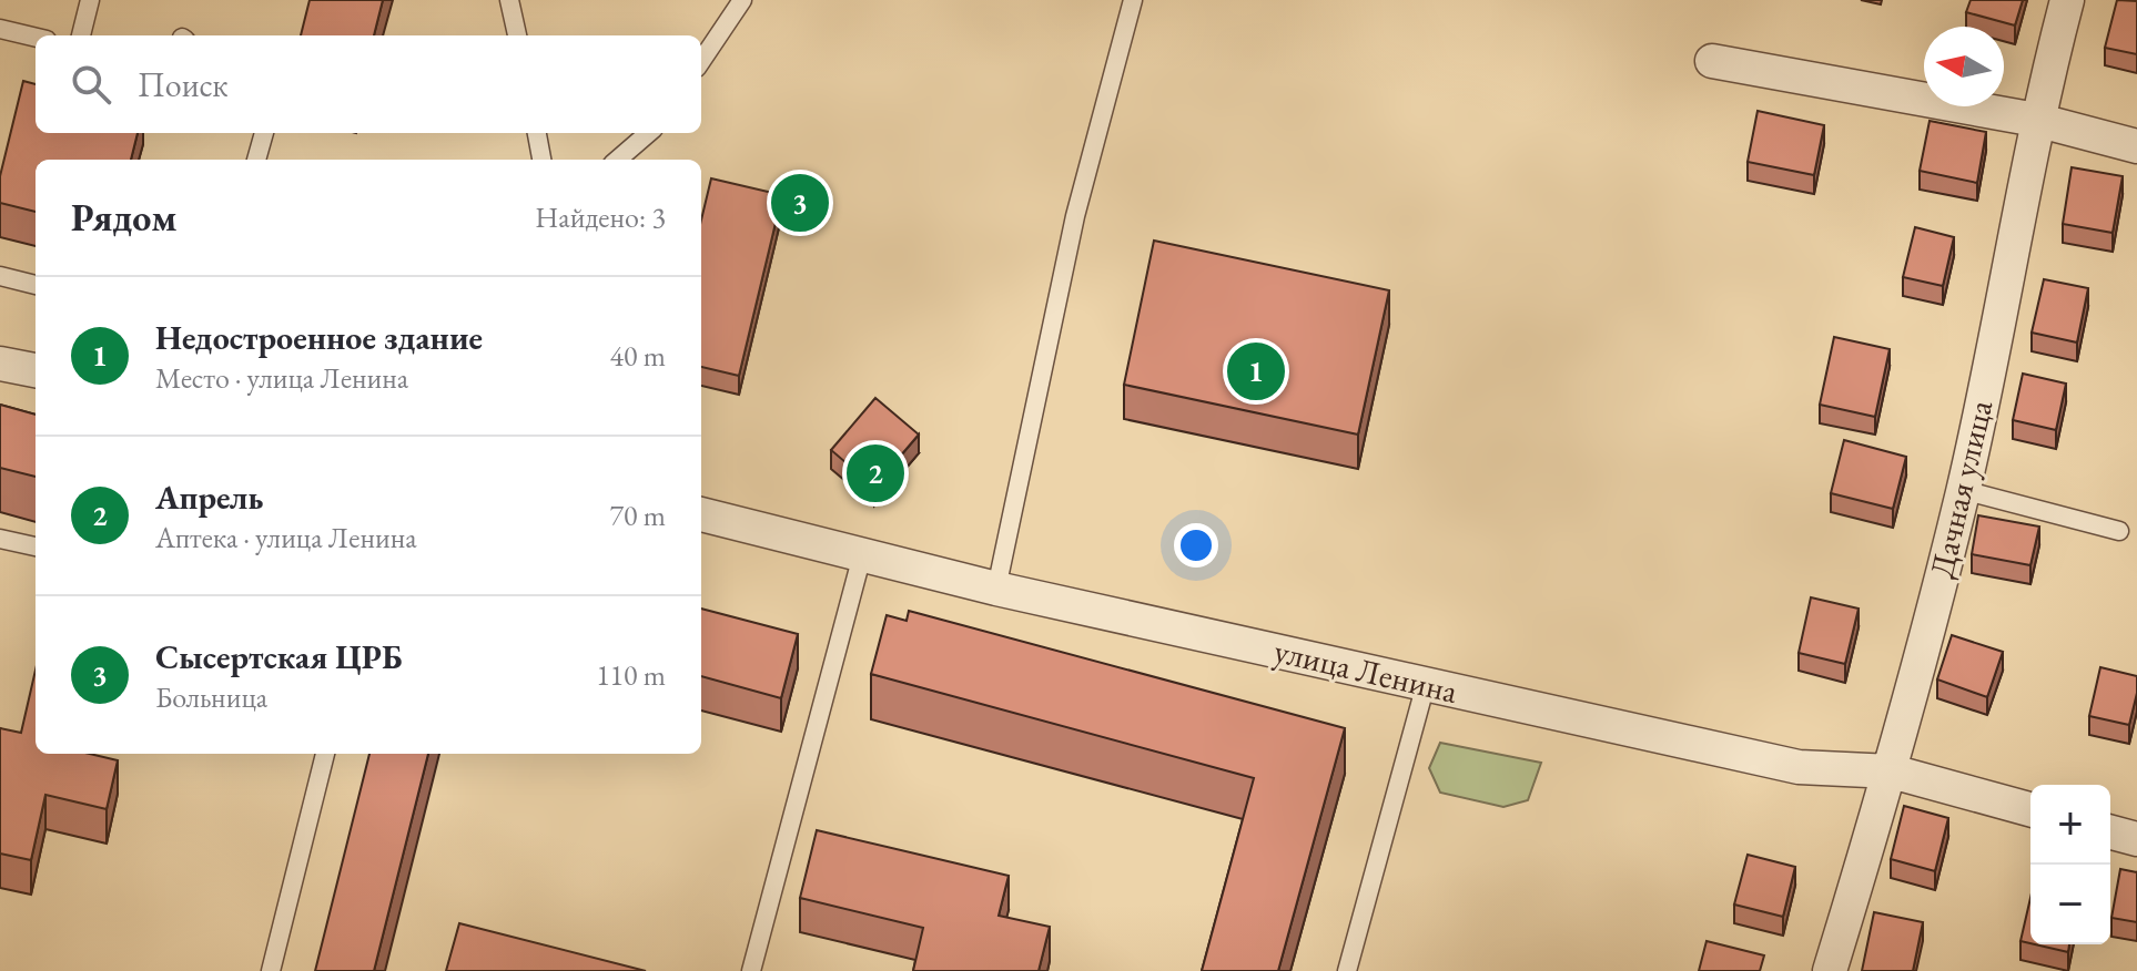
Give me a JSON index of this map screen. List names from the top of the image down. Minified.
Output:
{"streets":{"street":["Дачная улица","улица Ленина"]},"crossings":[["Дачная улица","улица Ленина"]],"north":"left","page":{"search":"Поиск","heading":["Рядом","Найдено: 3"],"pins":["3","1","2"],"list":[{"mark":"1","name":"Недостроенное здание","note":"Место · улица Ленина","value":"40 m"},{"mark":"2","name":"Апрель","note":"Аптека · улица Ленина","value":"70 m"},{"mark":"3","name":"Сысертская ЦРБ","note":"Больница","value":"110 m"}],"map_buttons":["+","−"]}}
